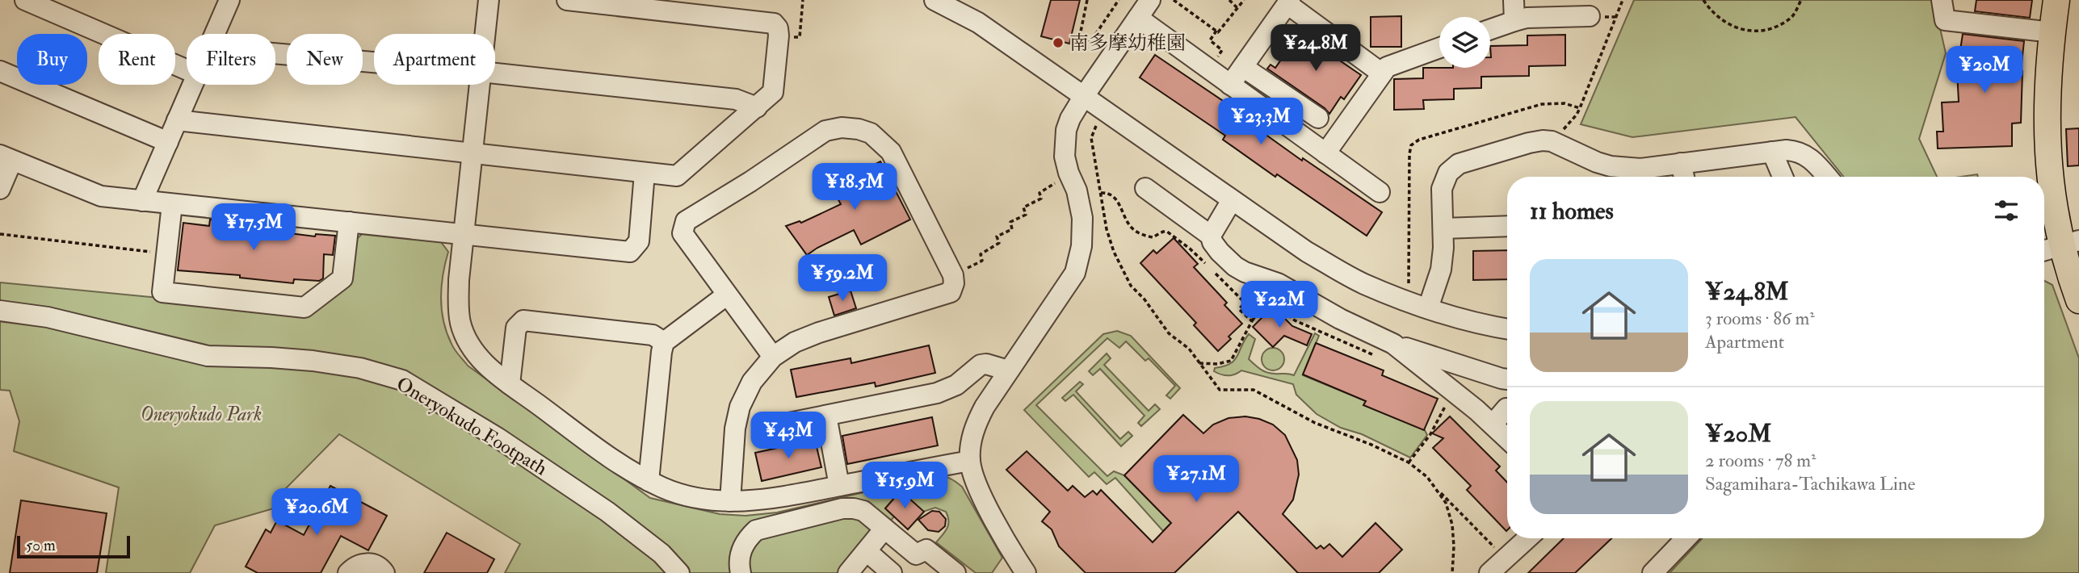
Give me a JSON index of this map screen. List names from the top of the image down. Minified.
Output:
{"streets":{"street":["Oneryokudo Footpath"]},"parks":["Oneryokudo Park"],"places":["南多摩幼稚園"],"scale_bar":"50 m","page":{"price":["¥24.8M","¥20M","¥23.3M","¥18.5M","¥17.5M","¥59.2M","¥22M","¥43M","¥27.1M","¥15.9M","¥20.6M"],"chip":["Buy","Rent","Filters","New","Apartment"],"heading":"11 homes","list":[{"name":"¥24.8M","note":"3 rooms · 86 m² · Apartment"},{"name":"¥20M","note":"2 rooms · 78 m² · Sagamihara-Tachikawa Line"}],"scale":"50 m"}}
